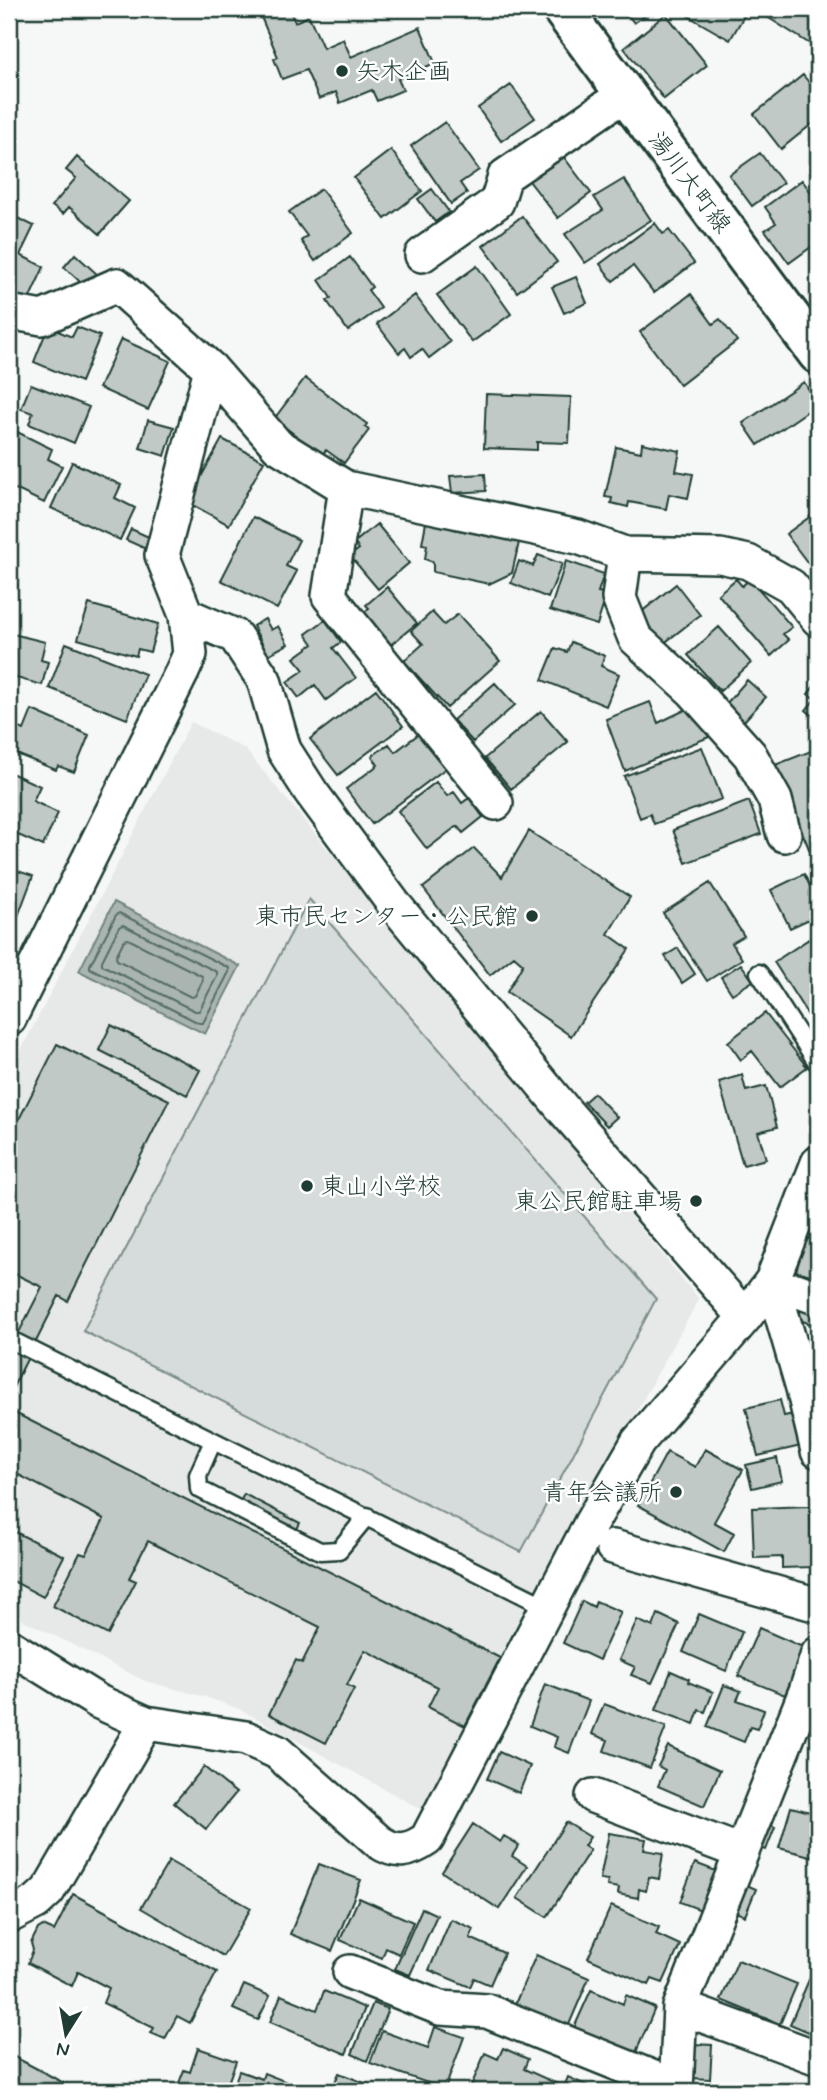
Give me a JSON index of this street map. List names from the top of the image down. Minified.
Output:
{"streets":{"main road":["湯川大町線"]},"places":["矢木企画","東市民センター・公民館","東山小学校","東公民館駐車場","青年会議所"],"north":"bottom"}
